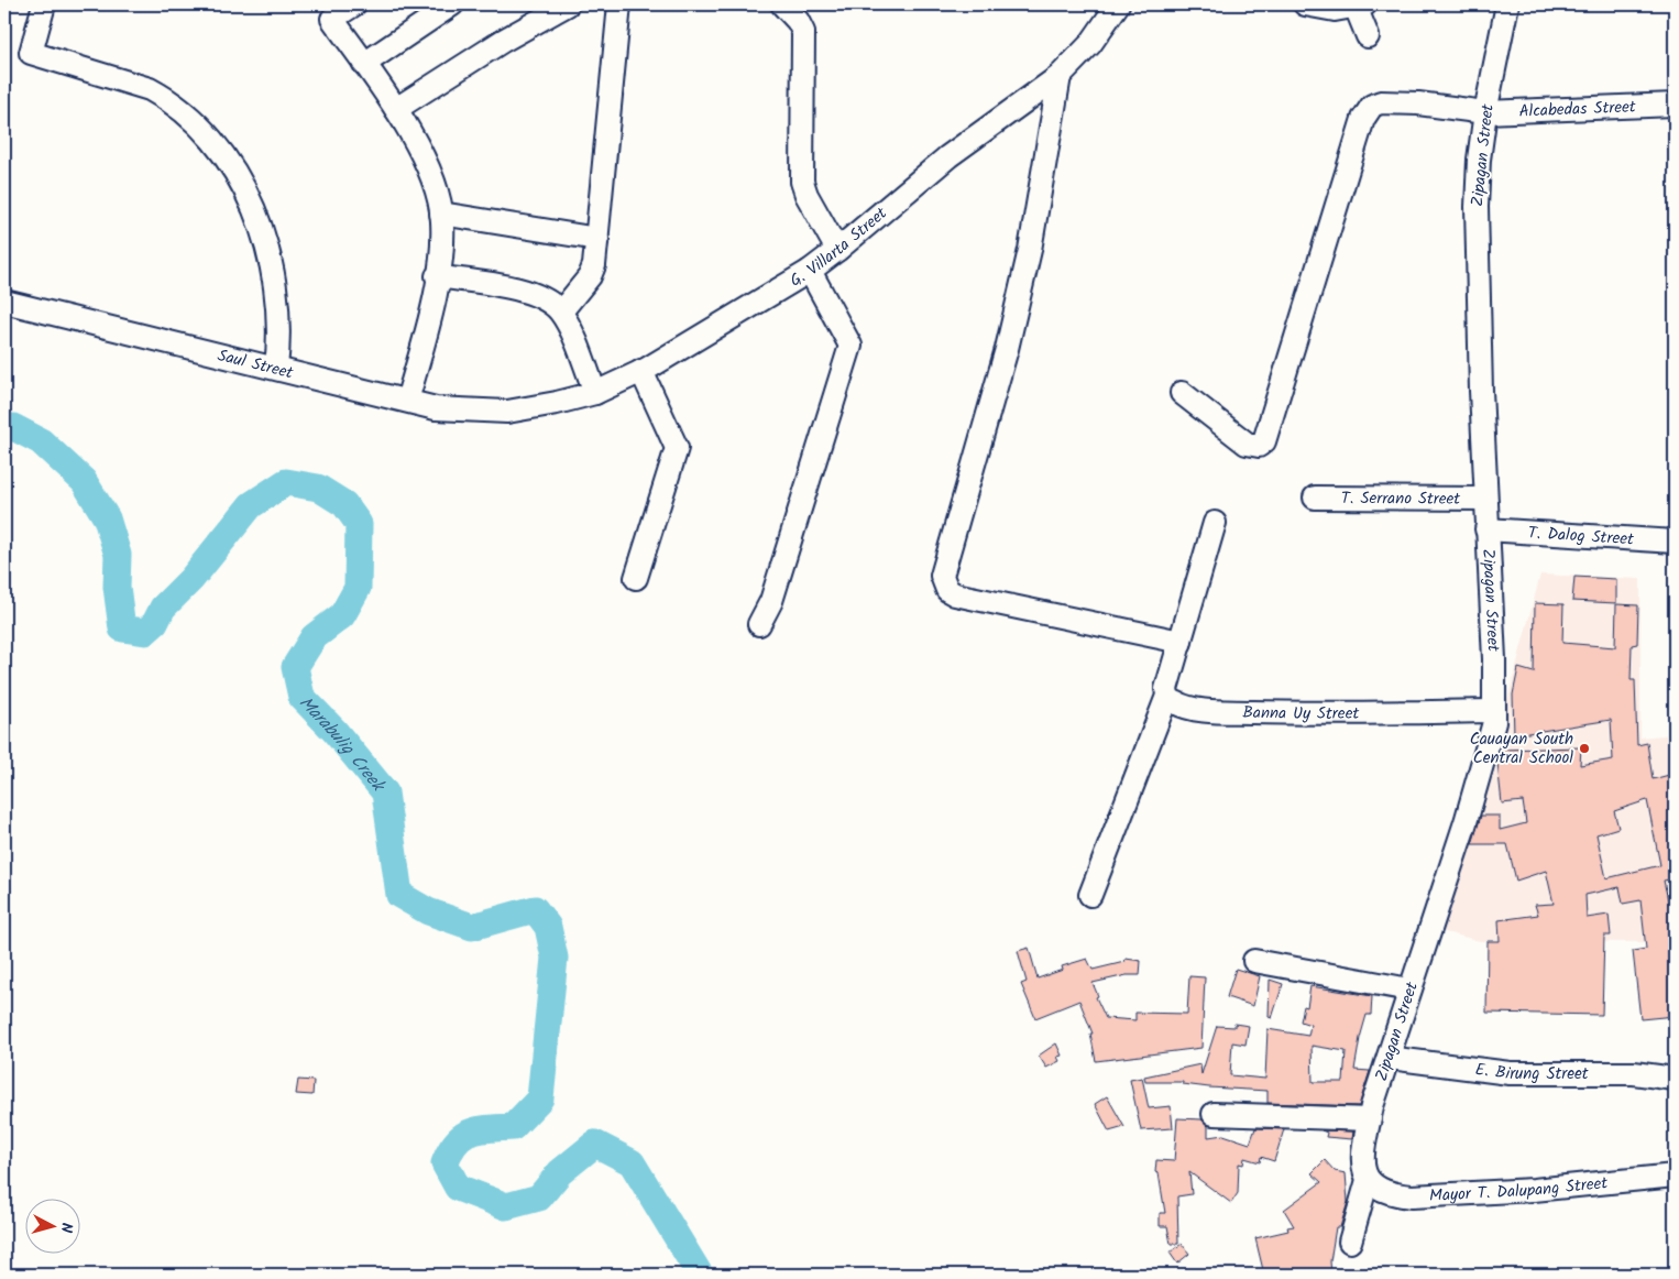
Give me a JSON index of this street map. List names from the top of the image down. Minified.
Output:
{"streets":{"street":["Alcabedas Street","Zipagan Street","G. Villarta Street","Saul Street","T. Serrano Street","T. Dalog Street","Banna Uy Street","E. Birung Street","Mayor T. Dalupang Street"]},"crossings":[["Alcabedas Street","Zipagan Street"],["Zipagan Street","T. Serrano Street"],["Zipagan Street","T. Dalog Street"],["Zipagan Street","Banna Uy Street"],["Zipagan Street","E. Birung Street"],["Zipagan Street","Mayor T. Dalupang Street"],["G. Villarta Street","Saul Street"]],"water":["Marabulig Creek"],"places":["Cauayan South Central School"],"north":"right"}
